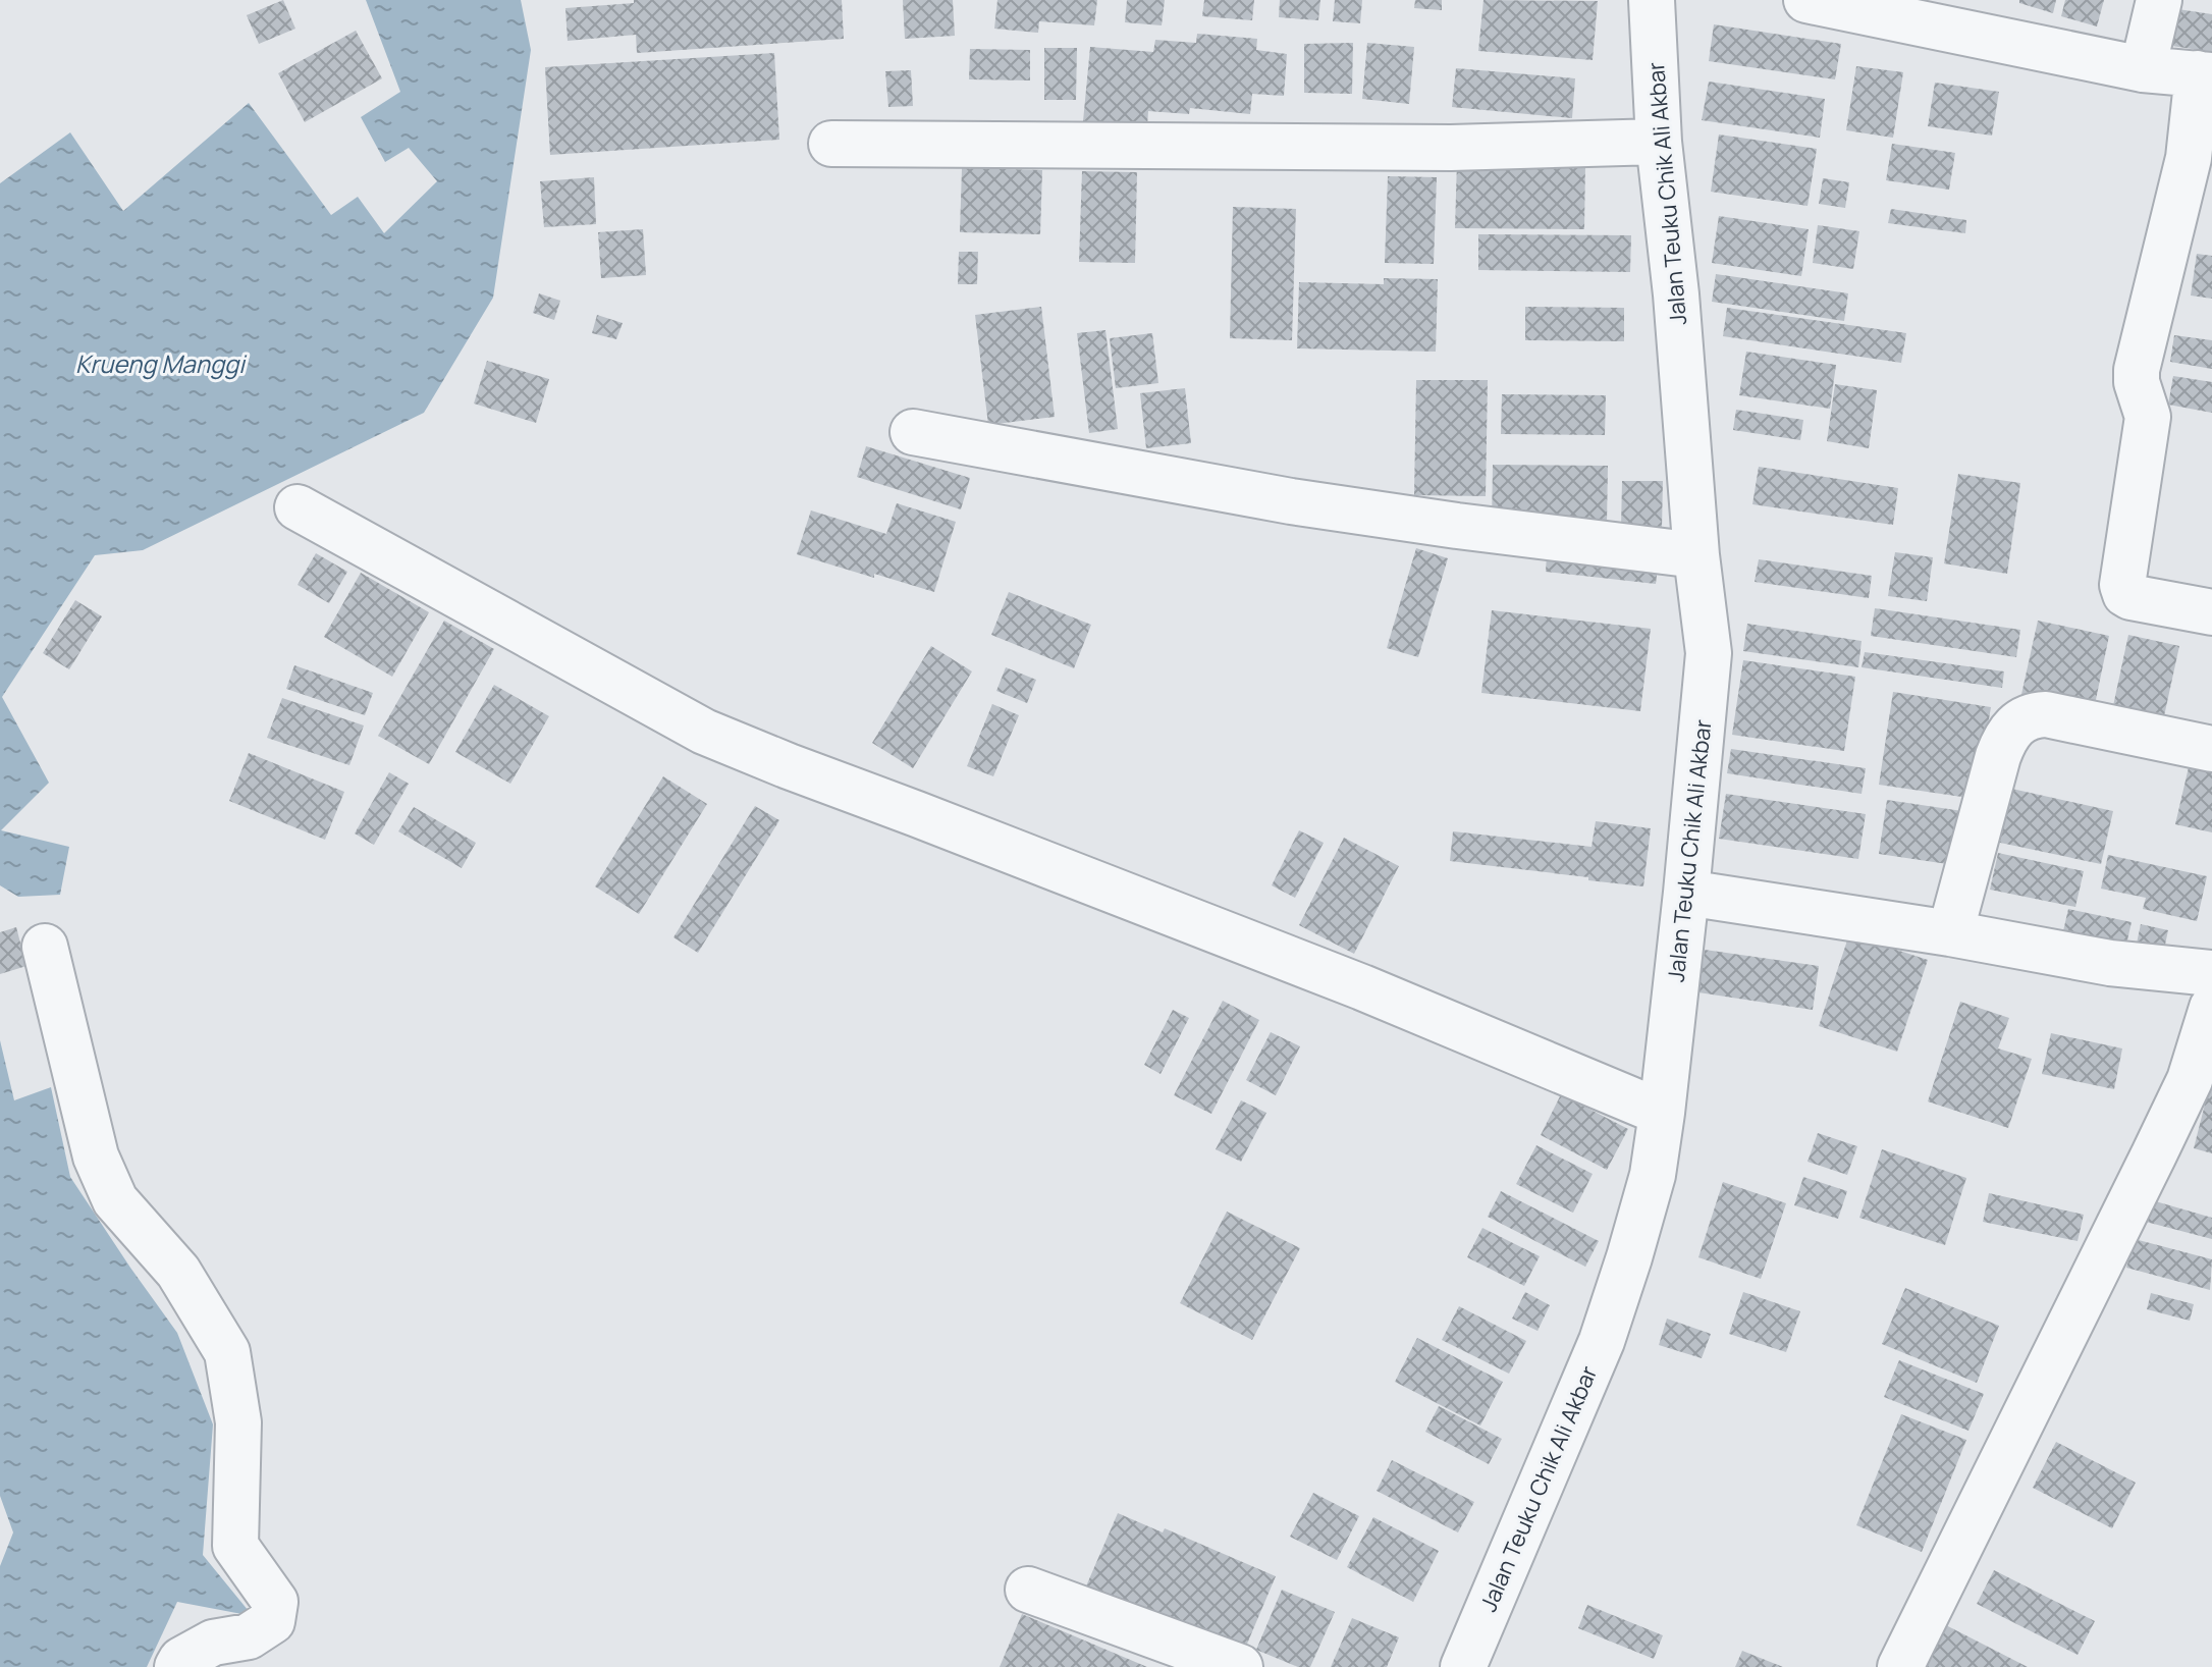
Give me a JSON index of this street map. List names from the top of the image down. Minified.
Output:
{"streets":{"street":["Jalan Teuku Chik Ali Akbar"]},"water":["Krueng Manggi"]}
